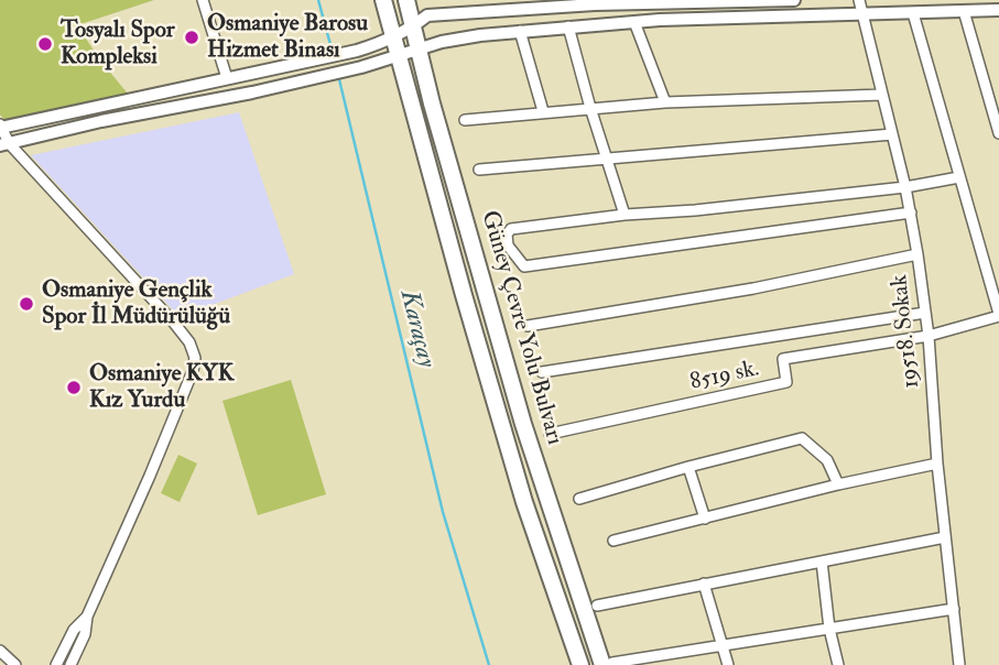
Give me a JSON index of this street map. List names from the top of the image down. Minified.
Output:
{"streets":{"highway":["Güney Çevre Yolu Bulvarı"],"street":["19518. Sokak","8519 sk."]},"crossings":[["19518. Sokak","8519 sk."]],"water":["Karaçay"],"places":["Osmaniye Barosu Hizmet Binası","Tosyalı Spor Kompleksi","Osmaniye Gençlik Spor İl Müdürülüğü","Osmaniye KYK Kız Yurdu"]}
